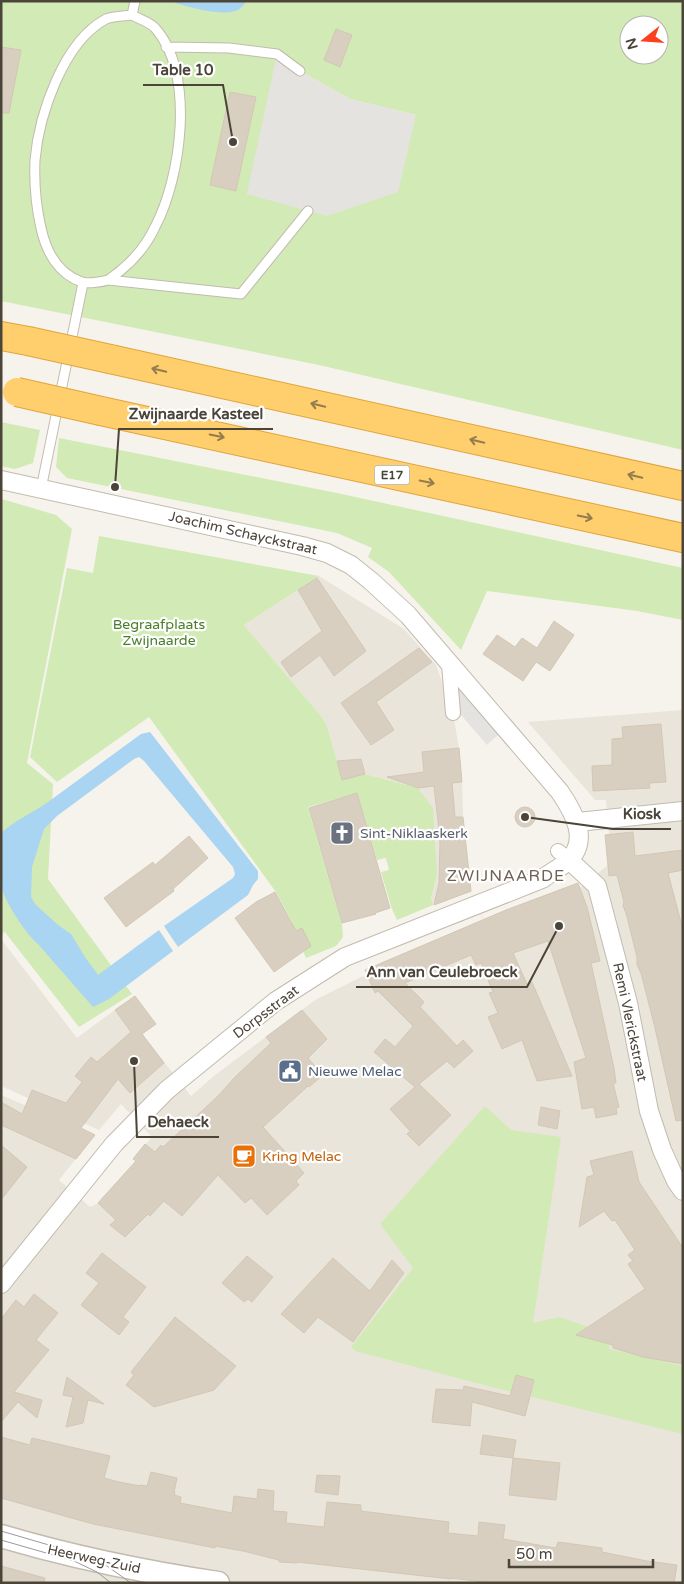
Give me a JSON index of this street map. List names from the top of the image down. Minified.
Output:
{"streets":{"highway":["E17"],"street":["Joachim Schayckstraat","Dorpsstraat","Remi Vlerickstraat","Heerweg-Zuid"]},"crossings":[["Dorpsstraat","Remi Vlerickstraat"]],"districts":["ZWIJNAARDE"],"parks":["Begraafplaats Zwijnaarde"],"places":{"other":["Table 10","Zwijnaarde Kasteel","Kiosk","Ann van Ceulebroeck","Dehaeck"],"church":["Sint-Niklaaskerk"],"public building":["Nieuwe Melac"],"cafe":["Kring Melac"]},"scale_bar":"50 m","north":"left"}
